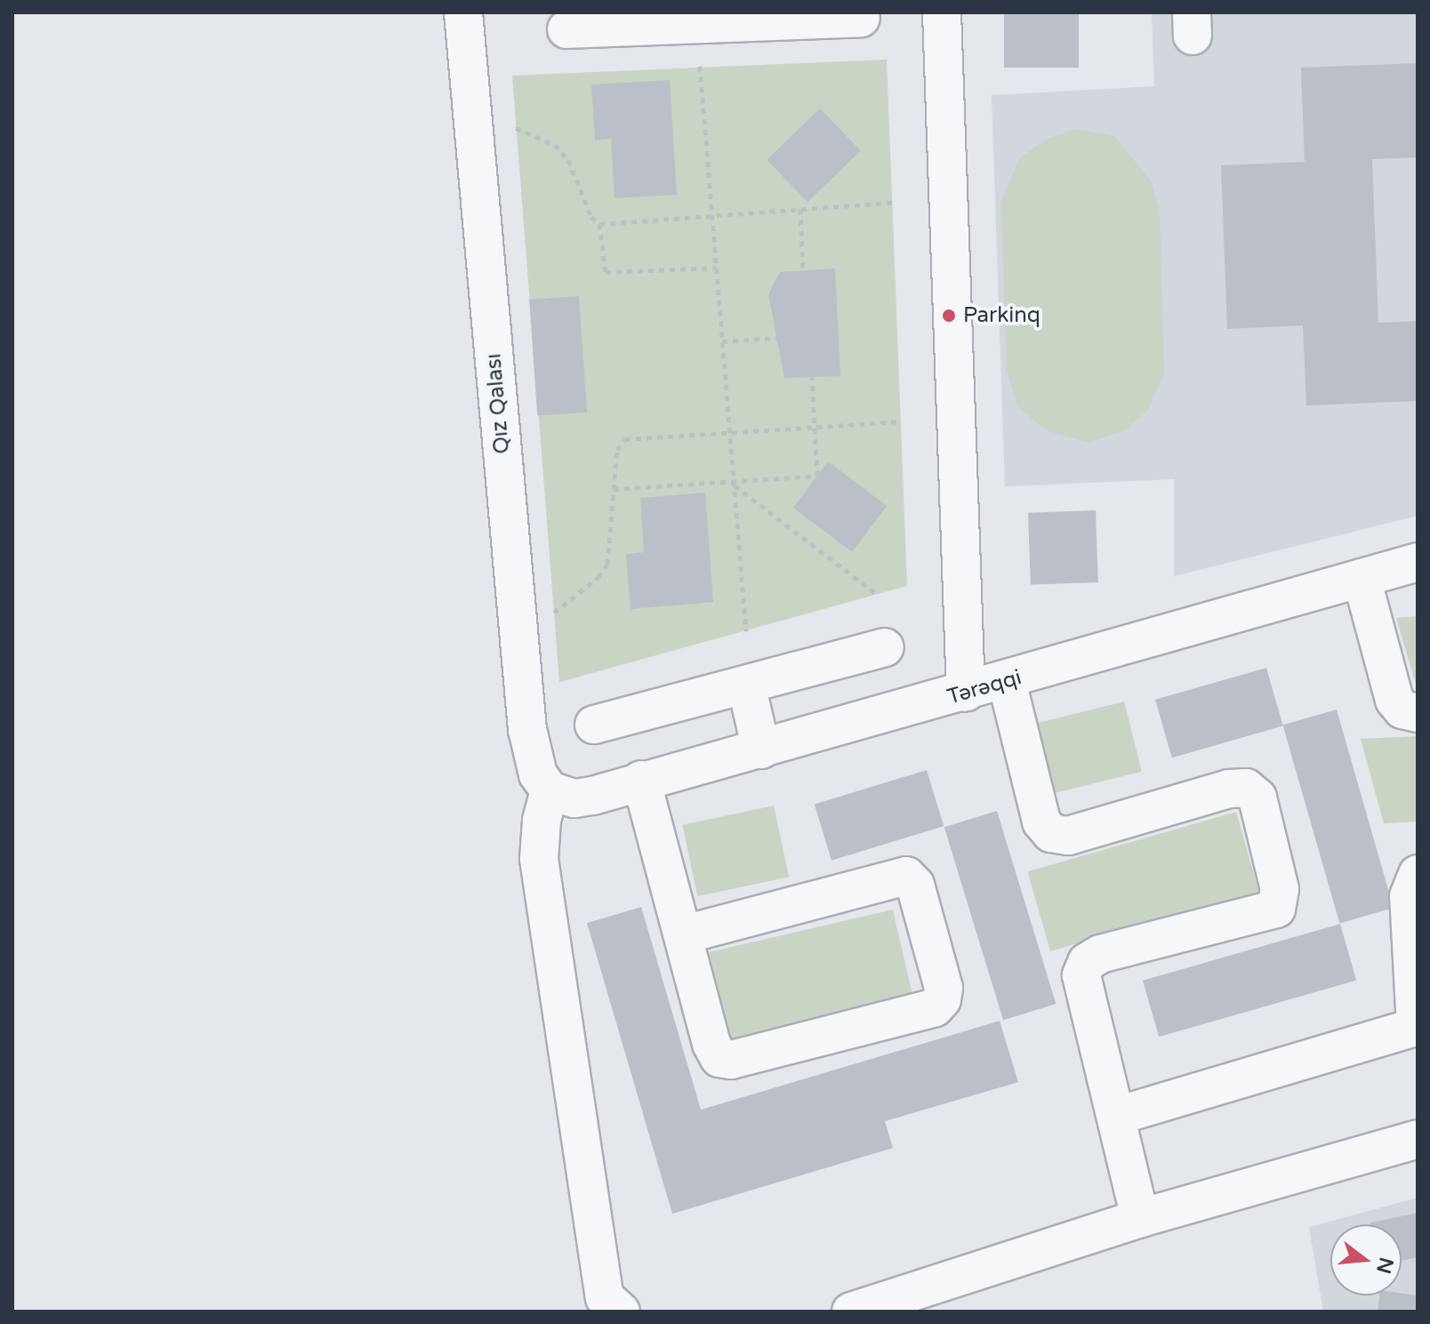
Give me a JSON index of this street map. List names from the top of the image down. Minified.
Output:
{"streets":{"street":["Qız Qalası","Tərəqqi"]},"crossings":[["Qız Qalası","Tərəqqi"]],"places":["Parkinq"],"north":"right"}
